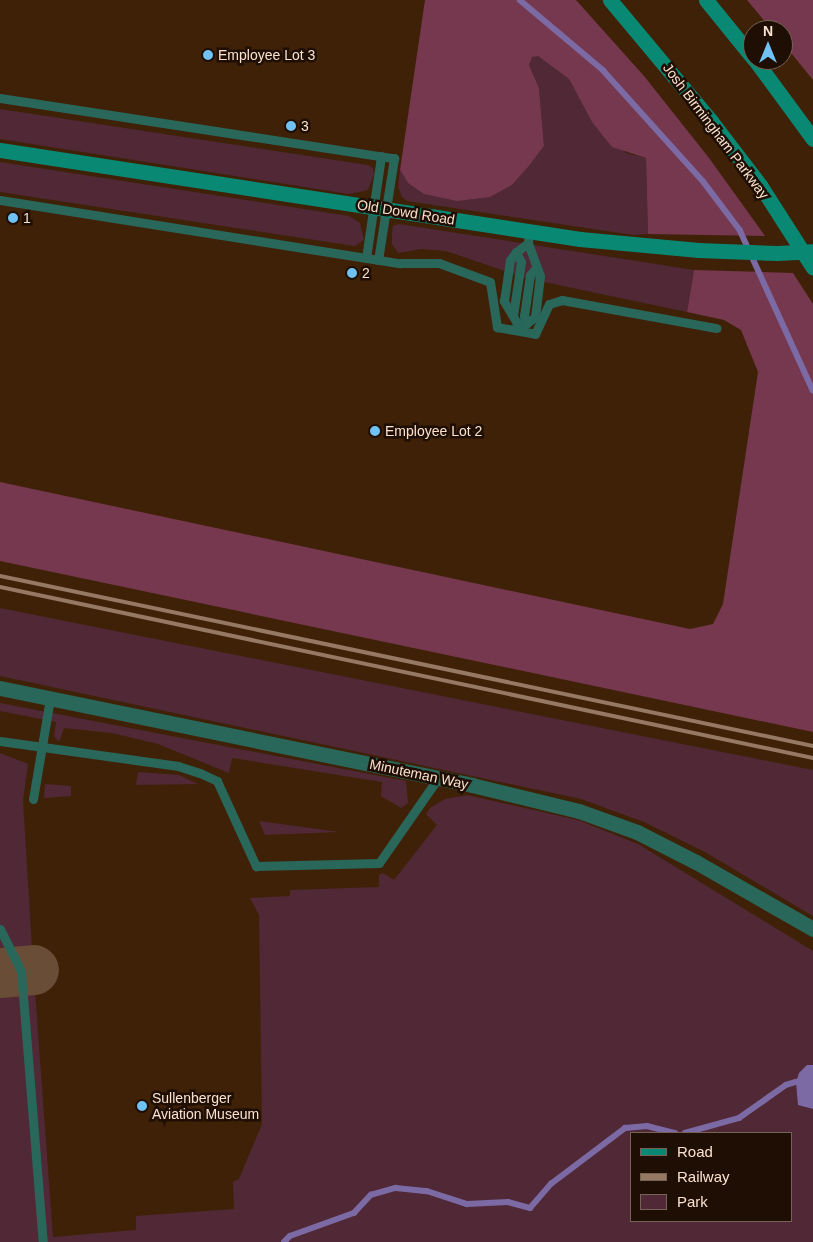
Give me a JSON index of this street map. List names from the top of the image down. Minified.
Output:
{"streets":{"street":["Josh Birmingham Parkway","Old Dowd Road","Minuteman Way"]},"places":["Employee Lot 3","3","1","2","Employee Lot 2","Sullenberger Aviation Museum"],"legend":["Road","Railway","Park"],"north":"top"}
